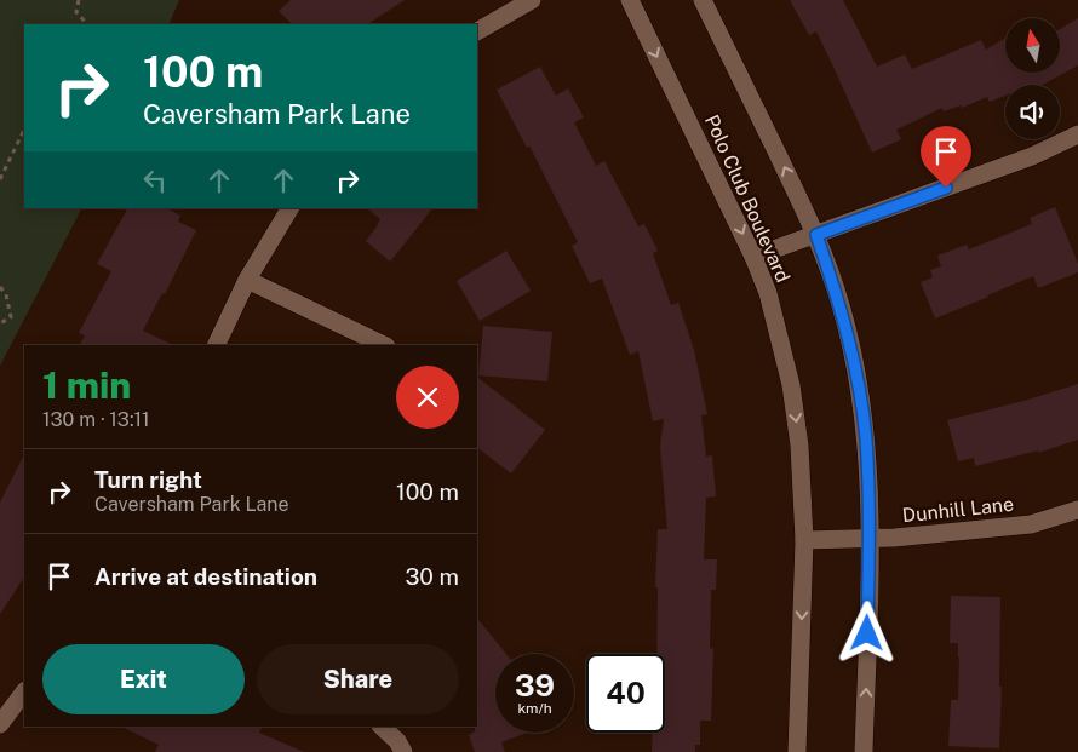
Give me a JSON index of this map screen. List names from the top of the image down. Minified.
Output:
{"streets":{"street":["Polo Club Boulevard","Dunhill Lane"]},"crossings":[["Polo Club Boulevard","Dunhill Lane"]],"north":"top","page":{"turn":["100 m","Caversham Park Lane"],"heading":["1 min","130 m · 13:11"],"list":[{"name":"Turn right","note":"Caversham Park Lane","value":"100 m"},{"name":"Arrive at destination","value":"30 m"}],"buttons":["Exit","Share"],"speed":"39 km/h","limit":"40"}}
